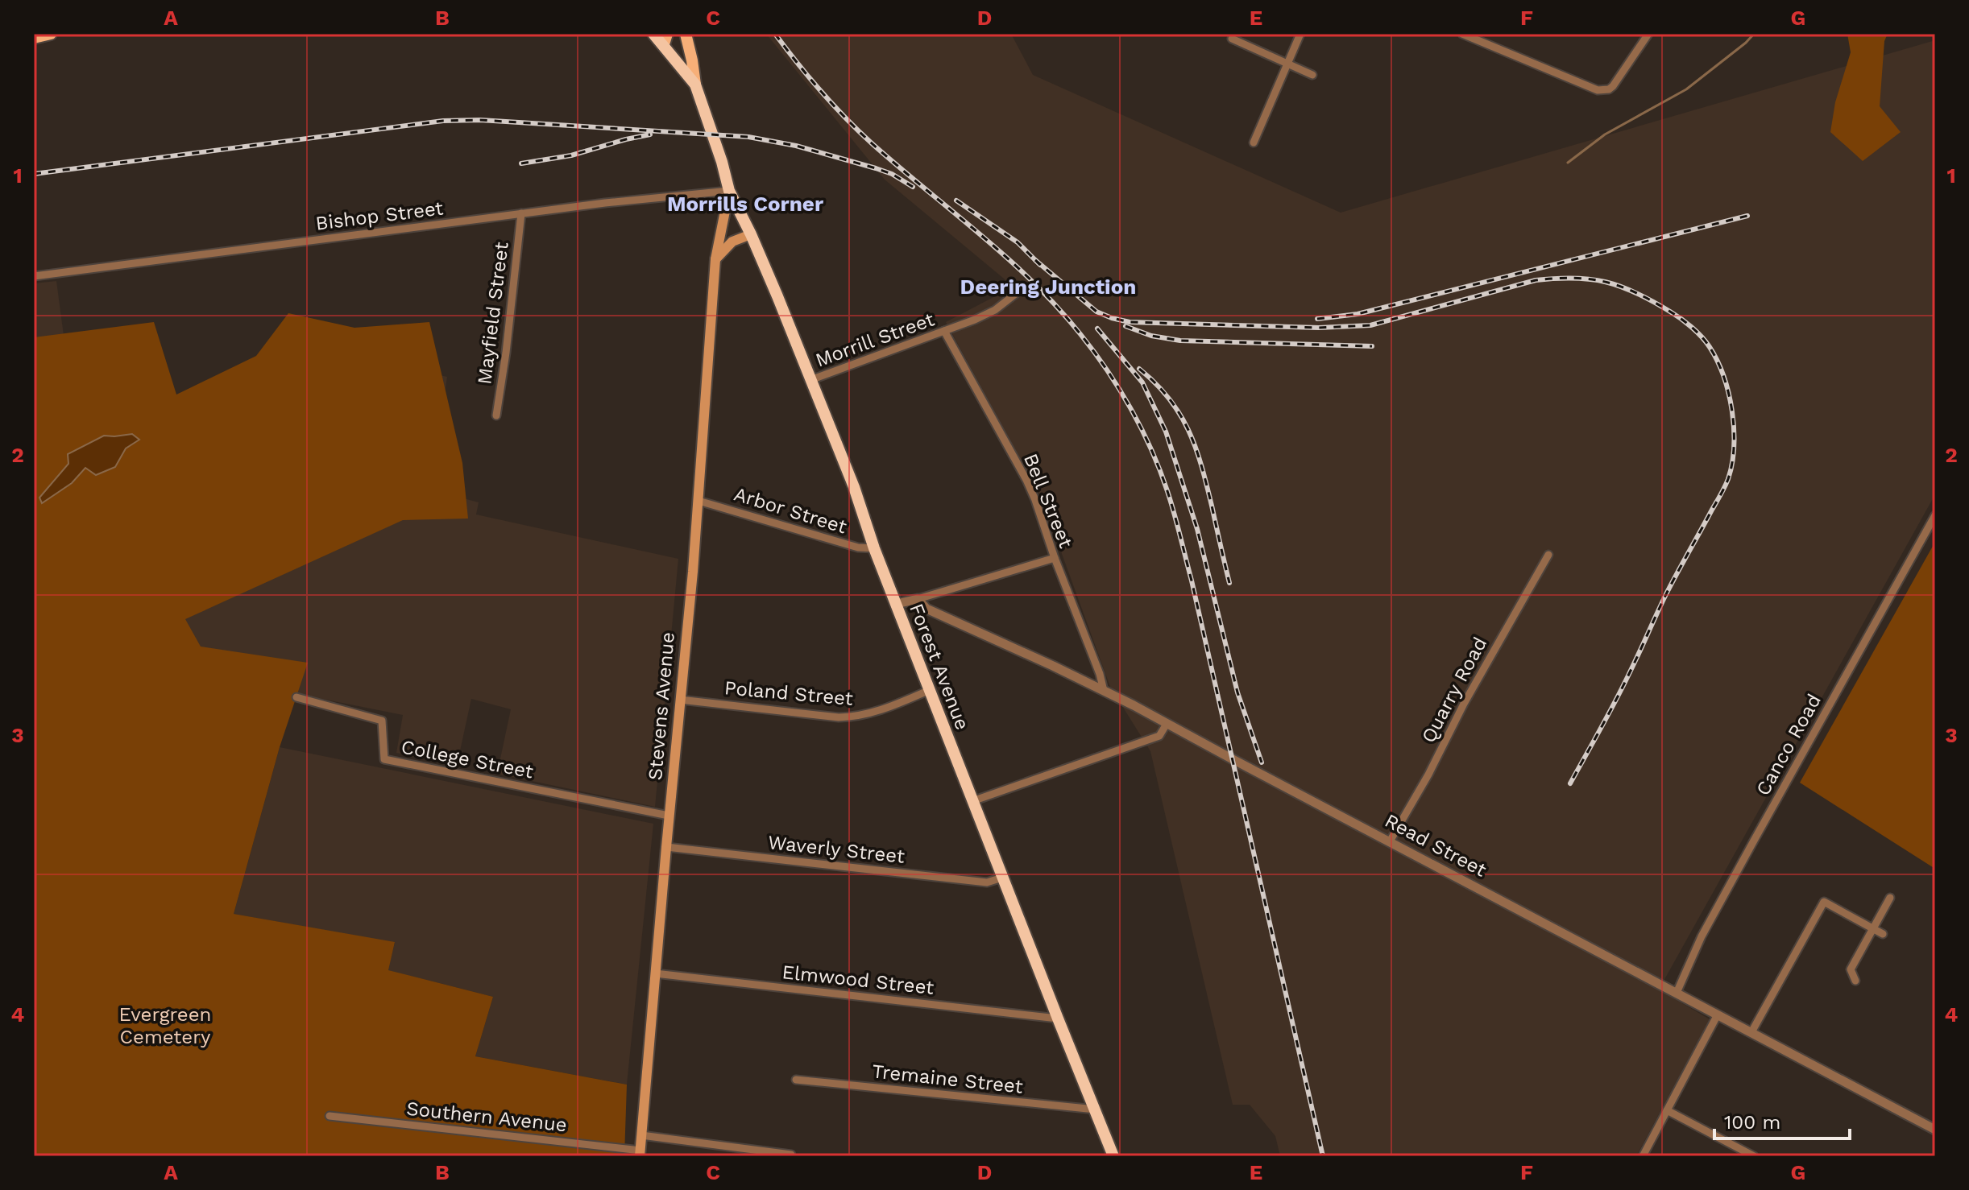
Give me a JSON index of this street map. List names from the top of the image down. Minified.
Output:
{"streets":{"highway":["Forest Avenue"],"main road":["Stevens Avenue"],"street":["Bishop Street","Mayfield Street","Morrill Street","Bell Street","Arbor Street","Quarry Road","Poland Street","Canco Road","College Street","Read Street","Waverly Street","Elmwood Street","Tremaine Street","Southern Avenue"]},"crossings":[["Bishop Street","Mayfield Street"],["Bishop Street","Forest Avenue"],["Bishop Street","Stevens Avenue"],["Morrill Street","Bell Street"],["Morrill Street","Forest Avenue"],["Bell Street","Read Street"],["Arbor Street","Forest Avenue"],["Arbor Street","Stevens Avenue"],["Forest Avenue","Poland Street"],["Forest Avenue","Stevens Avenue"],["Forest Avenue","Waverly Street"],["Forest Avenue","Elmwood Street"],["Forest Avenue","Tremaine Street"],["Quarry Road","Read Street"],["Poland Street","Stevens Avenue"],["Stevens Avenue","College Street"],["Stevens Avenue","Waverly Street"],["Stevens Avenue","Elmwood Street"],["Stevens Avenue","Southern Avenue"],["Canco Road","Read Street"]],"districts":["Morrills Corner","Deering Junction"],"parks":["Evergreen Cemetery"],"scale_bar":"100 m","grid":{"columns":["A","B","C","D","E","F","G"],"rows":["1","2","3","4"]}}
